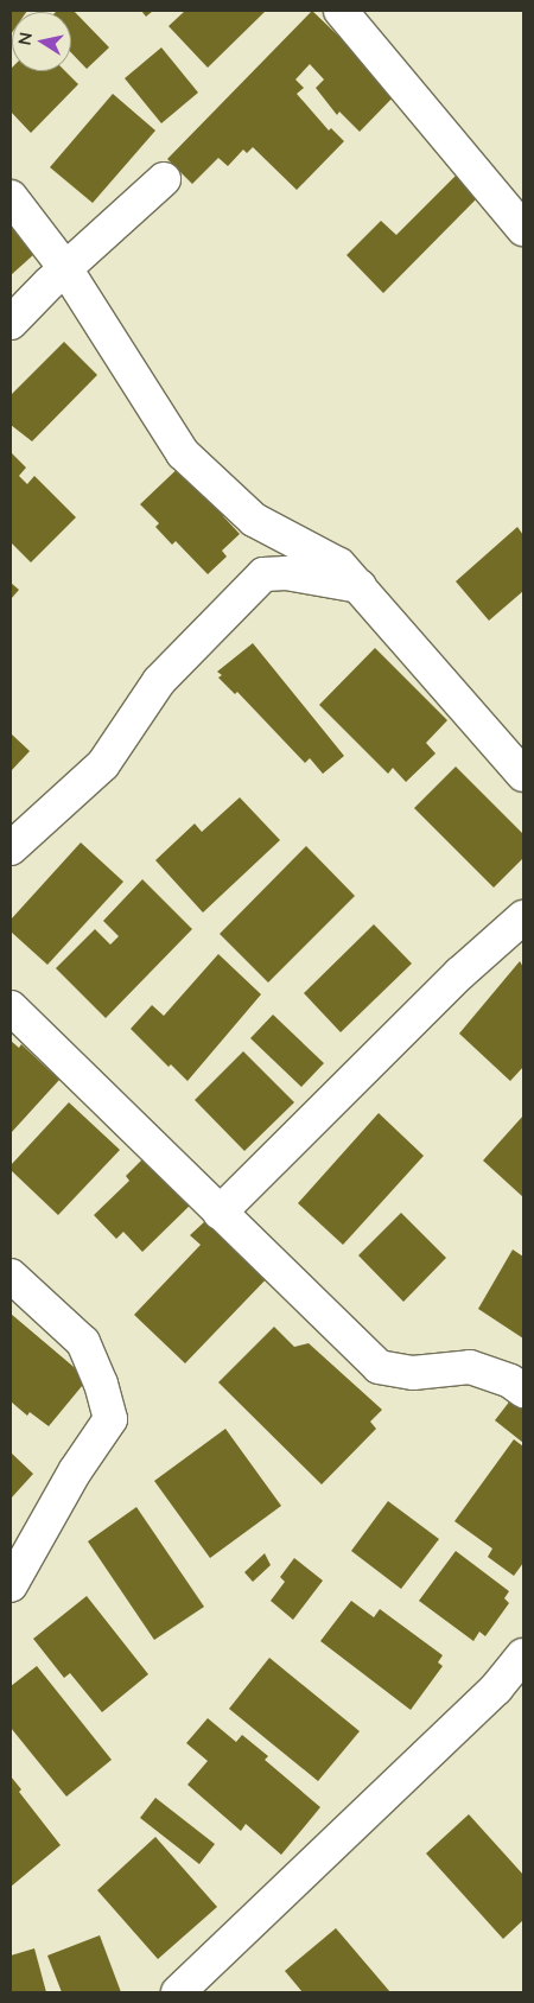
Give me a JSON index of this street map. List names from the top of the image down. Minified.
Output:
{"north":"left"}
